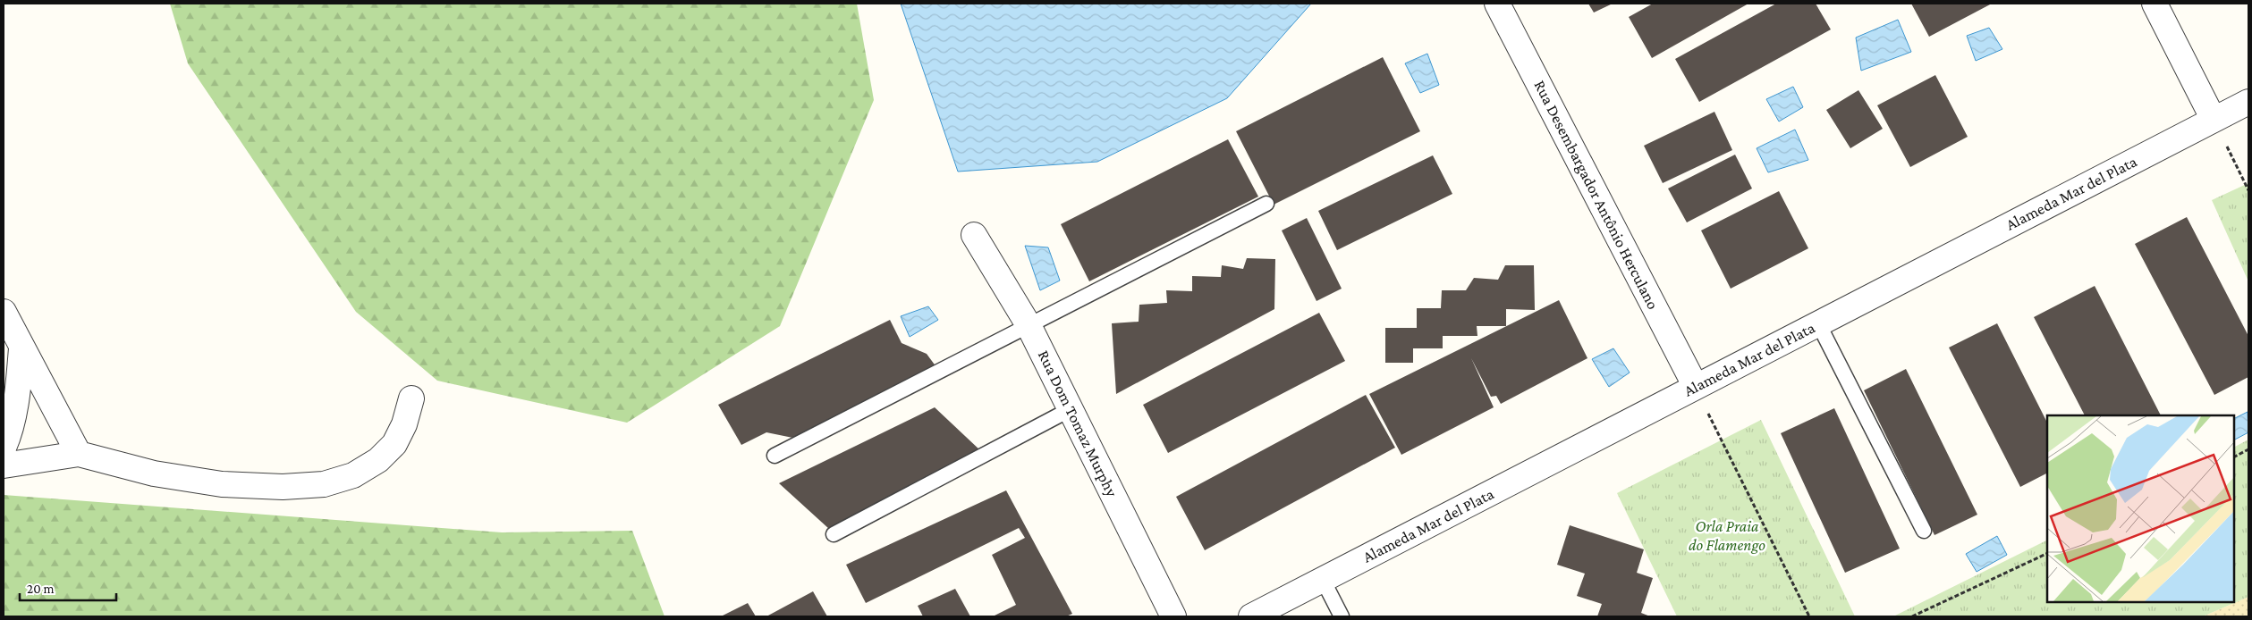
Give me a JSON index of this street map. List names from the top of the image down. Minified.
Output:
{"streets":{"street":["Alameda Mar del Plata","Rua Desembargador Antônio Herculano","Rua Dom Tomaz Murphy"]},"crossings":[["Alameda Mar del Plata","Rua Desembargador Antônio Herculano"]],"parks":["Orla Praia do Flamengo"],"scale_bar":"20 m"}
